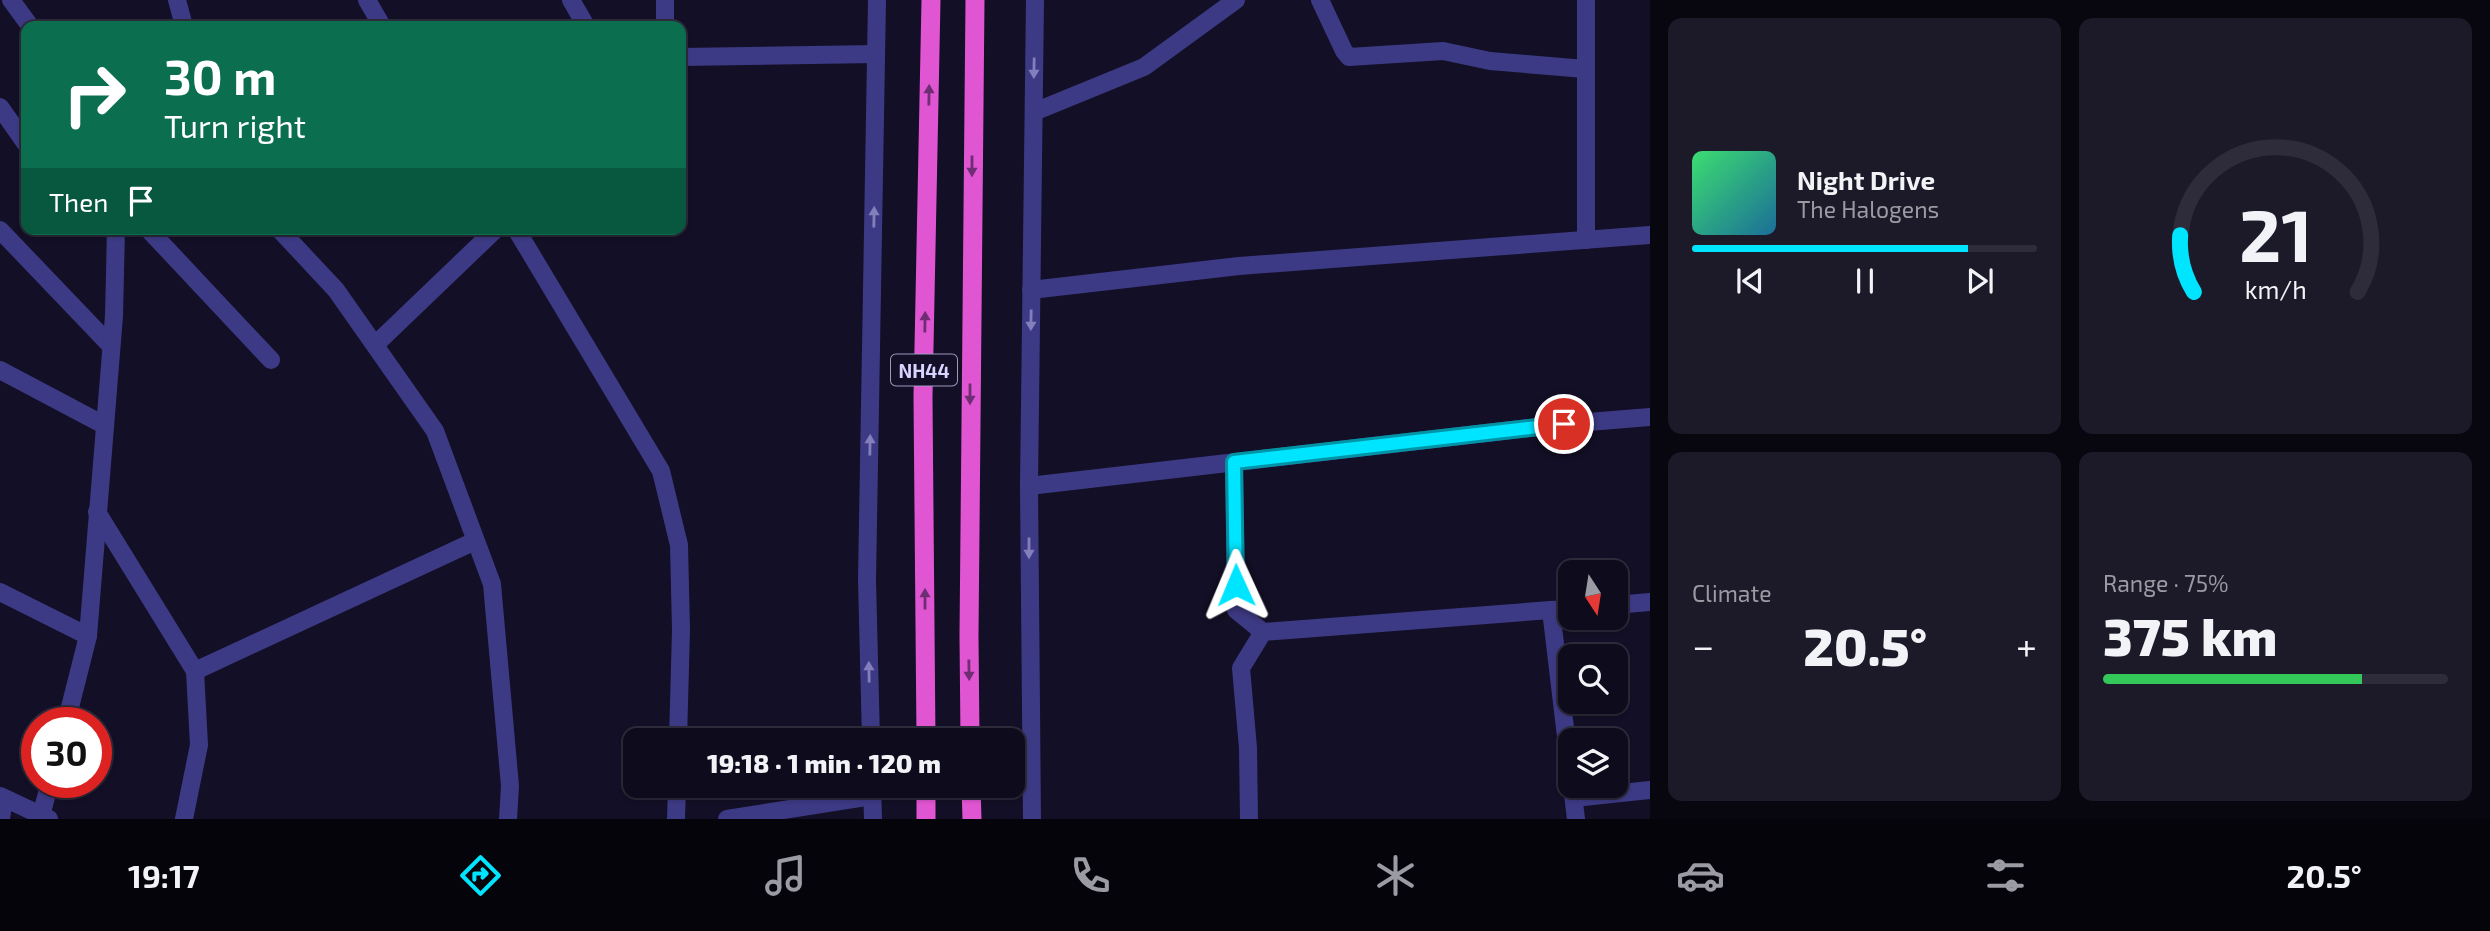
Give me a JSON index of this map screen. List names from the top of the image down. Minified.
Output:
{"streets":{"highway":["NH44"]},"north":"bottom","page":{"turn":["30 m","Turn right"],"song":["Night Drive","The Halogens"],"then":"Then","tile":["Climate",["Range · 75%","375 km"]],"heat":["−","20.5°","+"],"limit":"30","trip":"19:18 · 1 min · 120 m","tabs":["19:17","20.5°"],"gauge":["21","km/h"]}}
